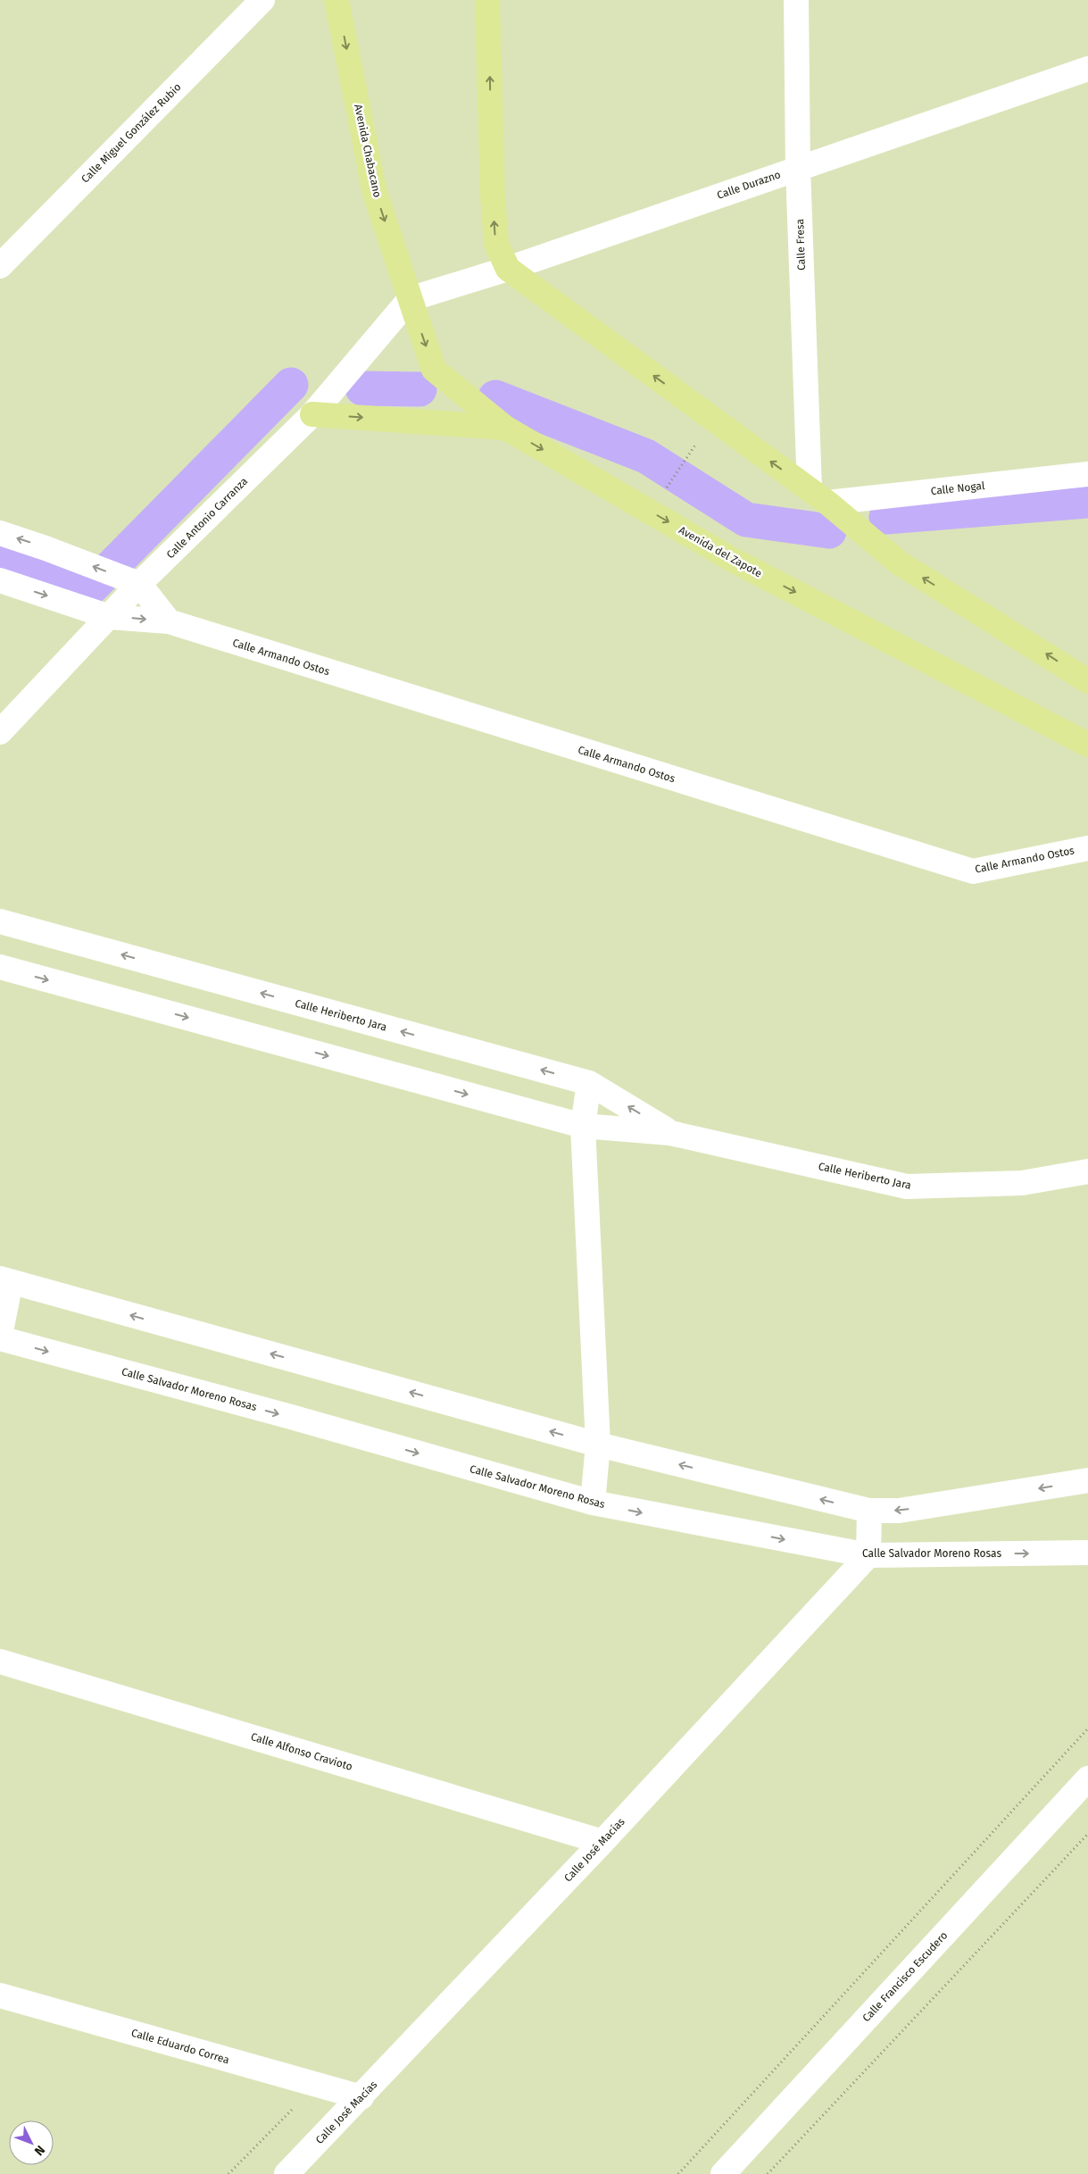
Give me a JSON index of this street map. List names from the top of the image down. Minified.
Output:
{"streets":{"main road":["Avenida Chabacano","Avenida del Zapote"],"street":["Calle Miguel González Rubio","Calle Durazno","Calle Fresa","Calle Nogal","Calle Antonio Carranza","Calle Armando Ostos","Calle Heriberto Jara","Calle Salvador Moreno Rosas","Calle Alfonso Cravioto","Calle José Macías","Calle Francisco Escudero","Calle Eduardo Correa"]},"crossings":[["Avenida Chabacano","Calle Durazno"],["Avenida Chabacano","Calle Antonio Carranza"],["Avenida Chabacano","Avenida del Zapote"],["Calle Durazno","Calle Fresa"],["Calle Durazno","Calle Antonio Carranza"],["Calle Durazno","Avenida del Zapote"],["Calle Fresa","Calle Nogal"],["Calle Antonio Carranza","Avenida del Zapote"],["Calle Antonio Carranza","Calle Armando Ostos"],["Calle Salvador Moreno Rosas","Calle José Macías"],["Calle Alfonso Cravioto","Calle José Macías"],["Calle José Macías","Calle Eduardo Correa"]],"north":"bottom right"}
